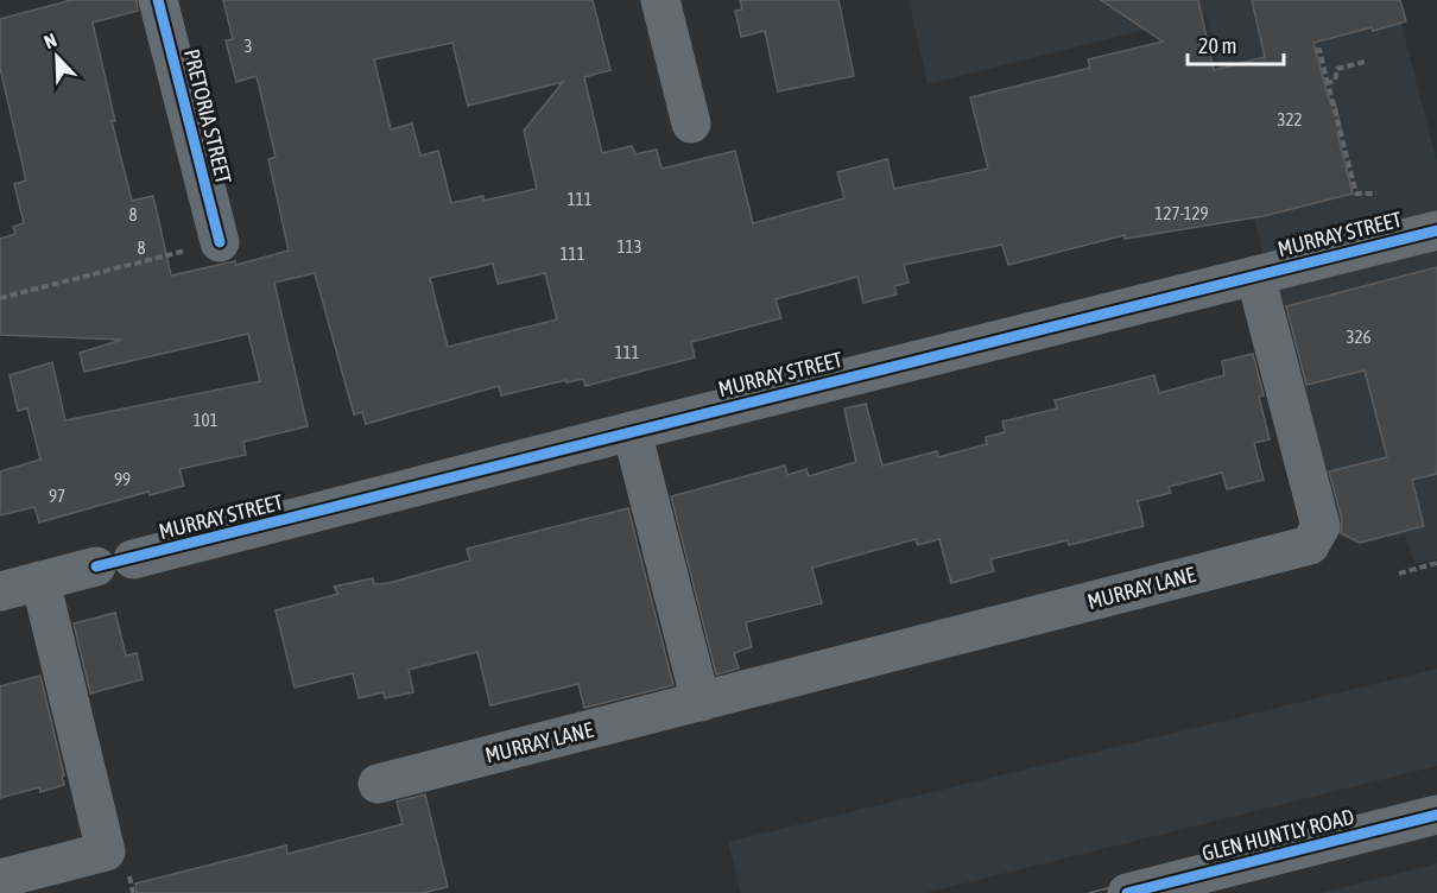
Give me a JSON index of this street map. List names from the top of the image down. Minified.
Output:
{"streets":{"street":["PRETORIA STREET","MURRAY STREET","MURRAY LANE","GLEN HUNTLY ROAD"]},"crossings":[["MURRAY STREET","MURRAY LANE"]],"house_numbers":["3","322","111","127-129","8","113","8","111","326","111","101","99","97"],"scale_bar":"20 m","north":"top left"}
